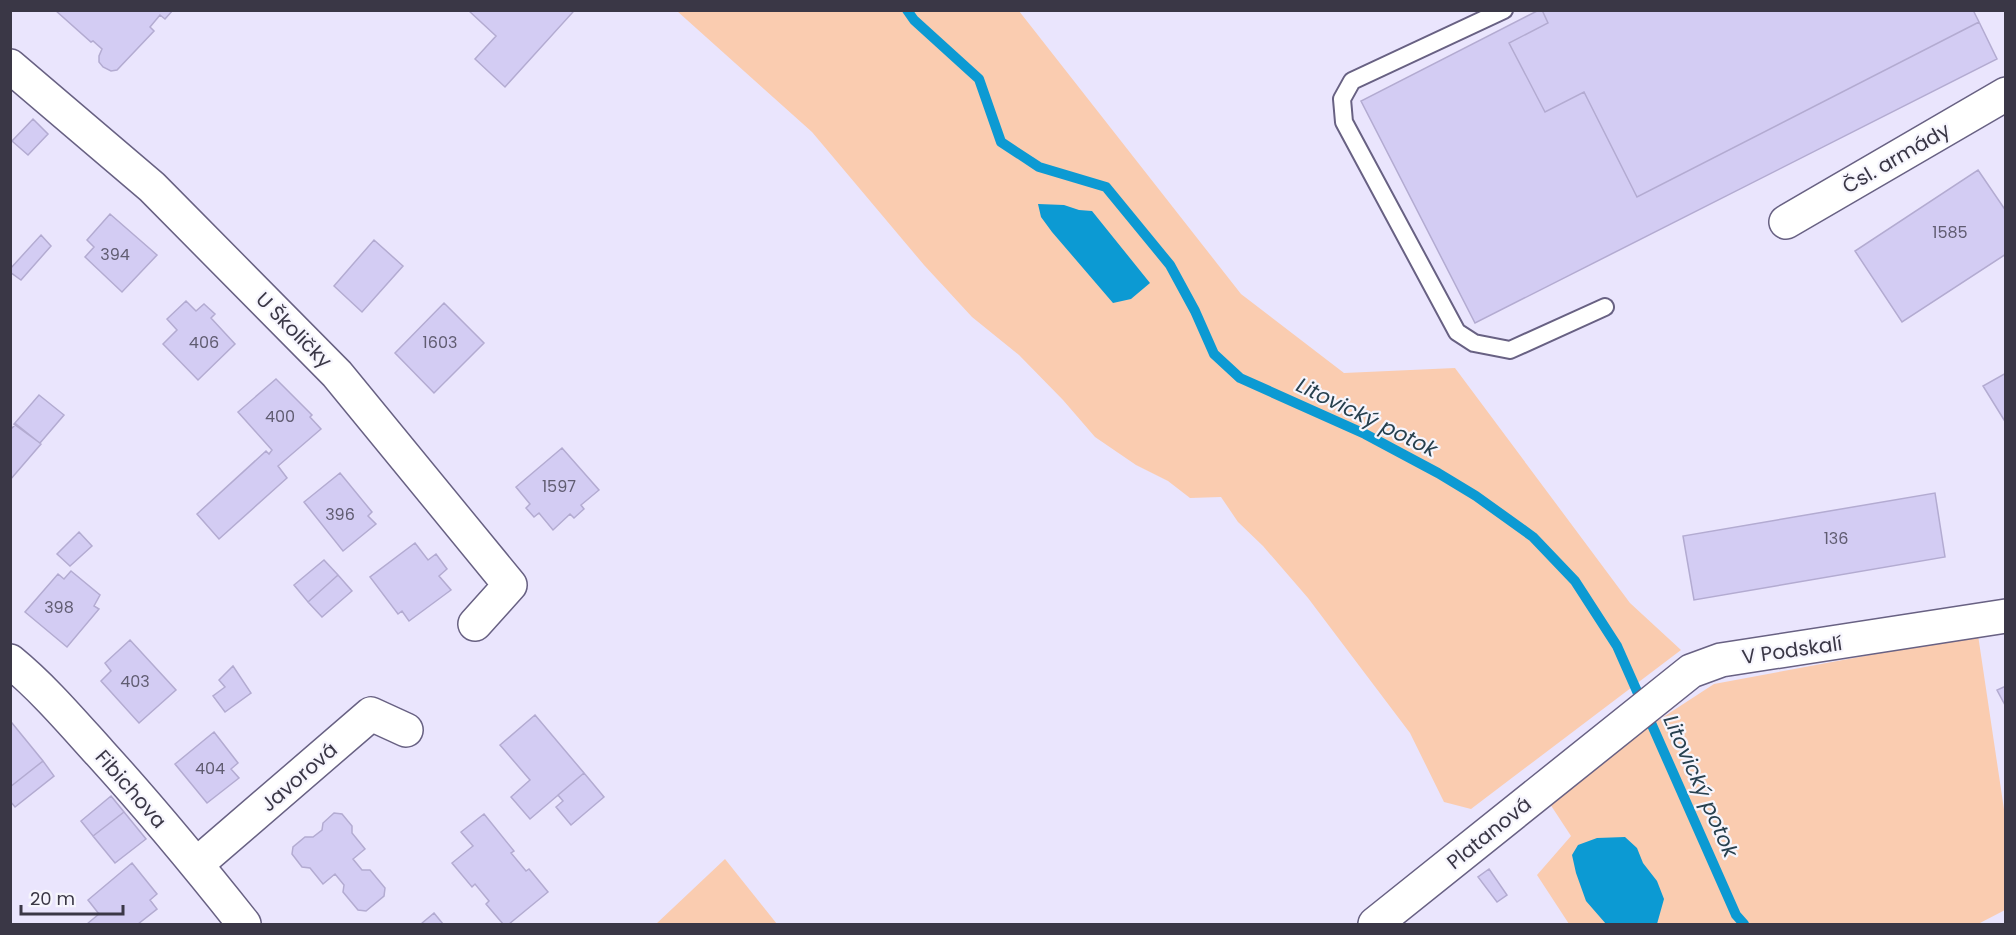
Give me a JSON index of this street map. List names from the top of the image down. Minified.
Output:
{"streets":{"street":["Čsl. armády","U Školičky","V Podskalí","Javorová","Fibichova","Platanová"]},"crossings":[["V Podskalí","Platanová"],["Javorová","Fibichova"]],"water":["Litovický potok"],"house_numbers":["1585","394","406","1603","400","1597","396","136","398","403","404"],"scale_bar":"20 m"}
